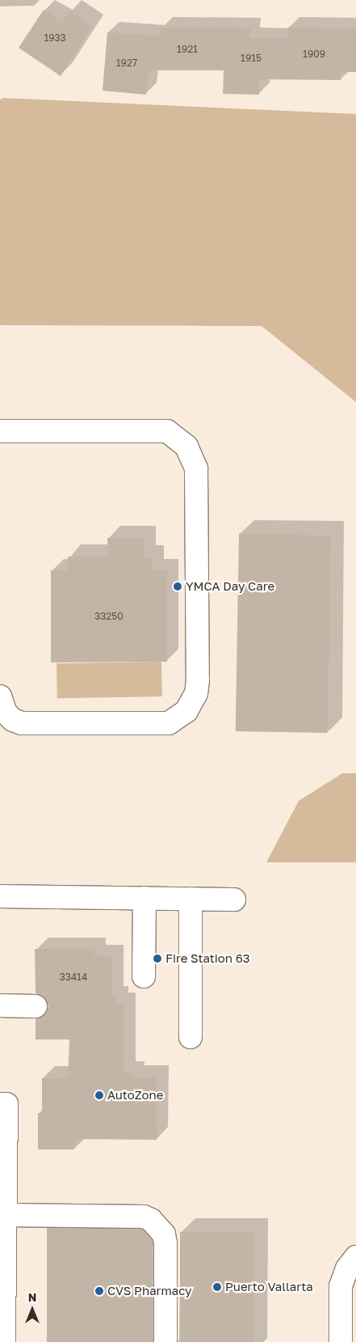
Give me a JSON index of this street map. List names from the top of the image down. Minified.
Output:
{"places":["YMCA Day Care","Fire Station 63","AutoZone","Puerto Vallarta","CVS Pharmacy"],"house_numbers":["1933","1921","1909","1915","1927","33250","33414"],"north":"top"}
